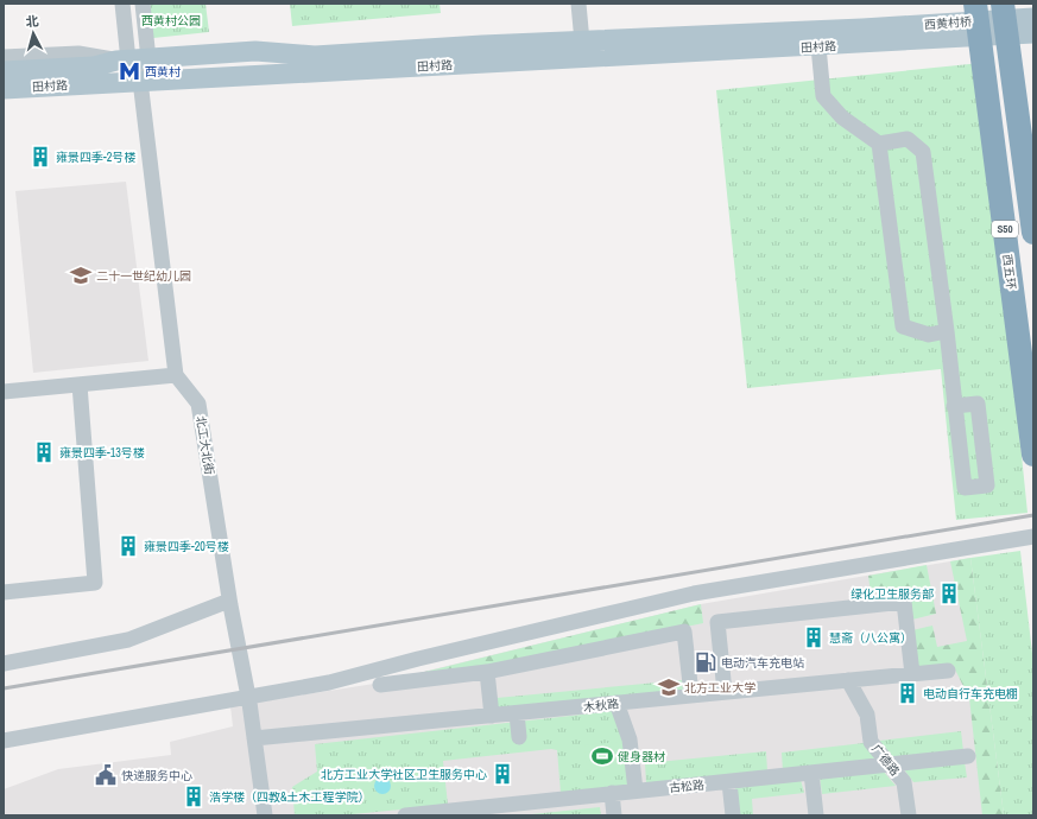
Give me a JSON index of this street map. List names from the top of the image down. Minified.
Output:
{"streets":{"highway":["S50","西五环"],"main road":["西黄村桥","田村路"],"street":["北工大北街","木秋路","广德路","古松路"]},"crossings":[["西黄村桥","田村路"],["北工大北街","木秋路"],["木秋路","广德路"],["广德路","古松路"]],"parks":["西黄村公园"],"places":{"metro station":["西黄村"],"building":["雍景四季-2号楼","雍景四季-13号楼","雍景四季-20号楼","绿化卫生服务部","慧斋（八公寓）","电动自行车充电棚","北方工业大学社区卫生服务中心","浩学楼（四教&土木工程学院）"],"school or university":["二十一世纪幼儿园","北方工业大学"],"fuel station":["电动汽车充电站"],"sports":["健身器材"],"public building":["快递服务中心"]},"north":"top"}
